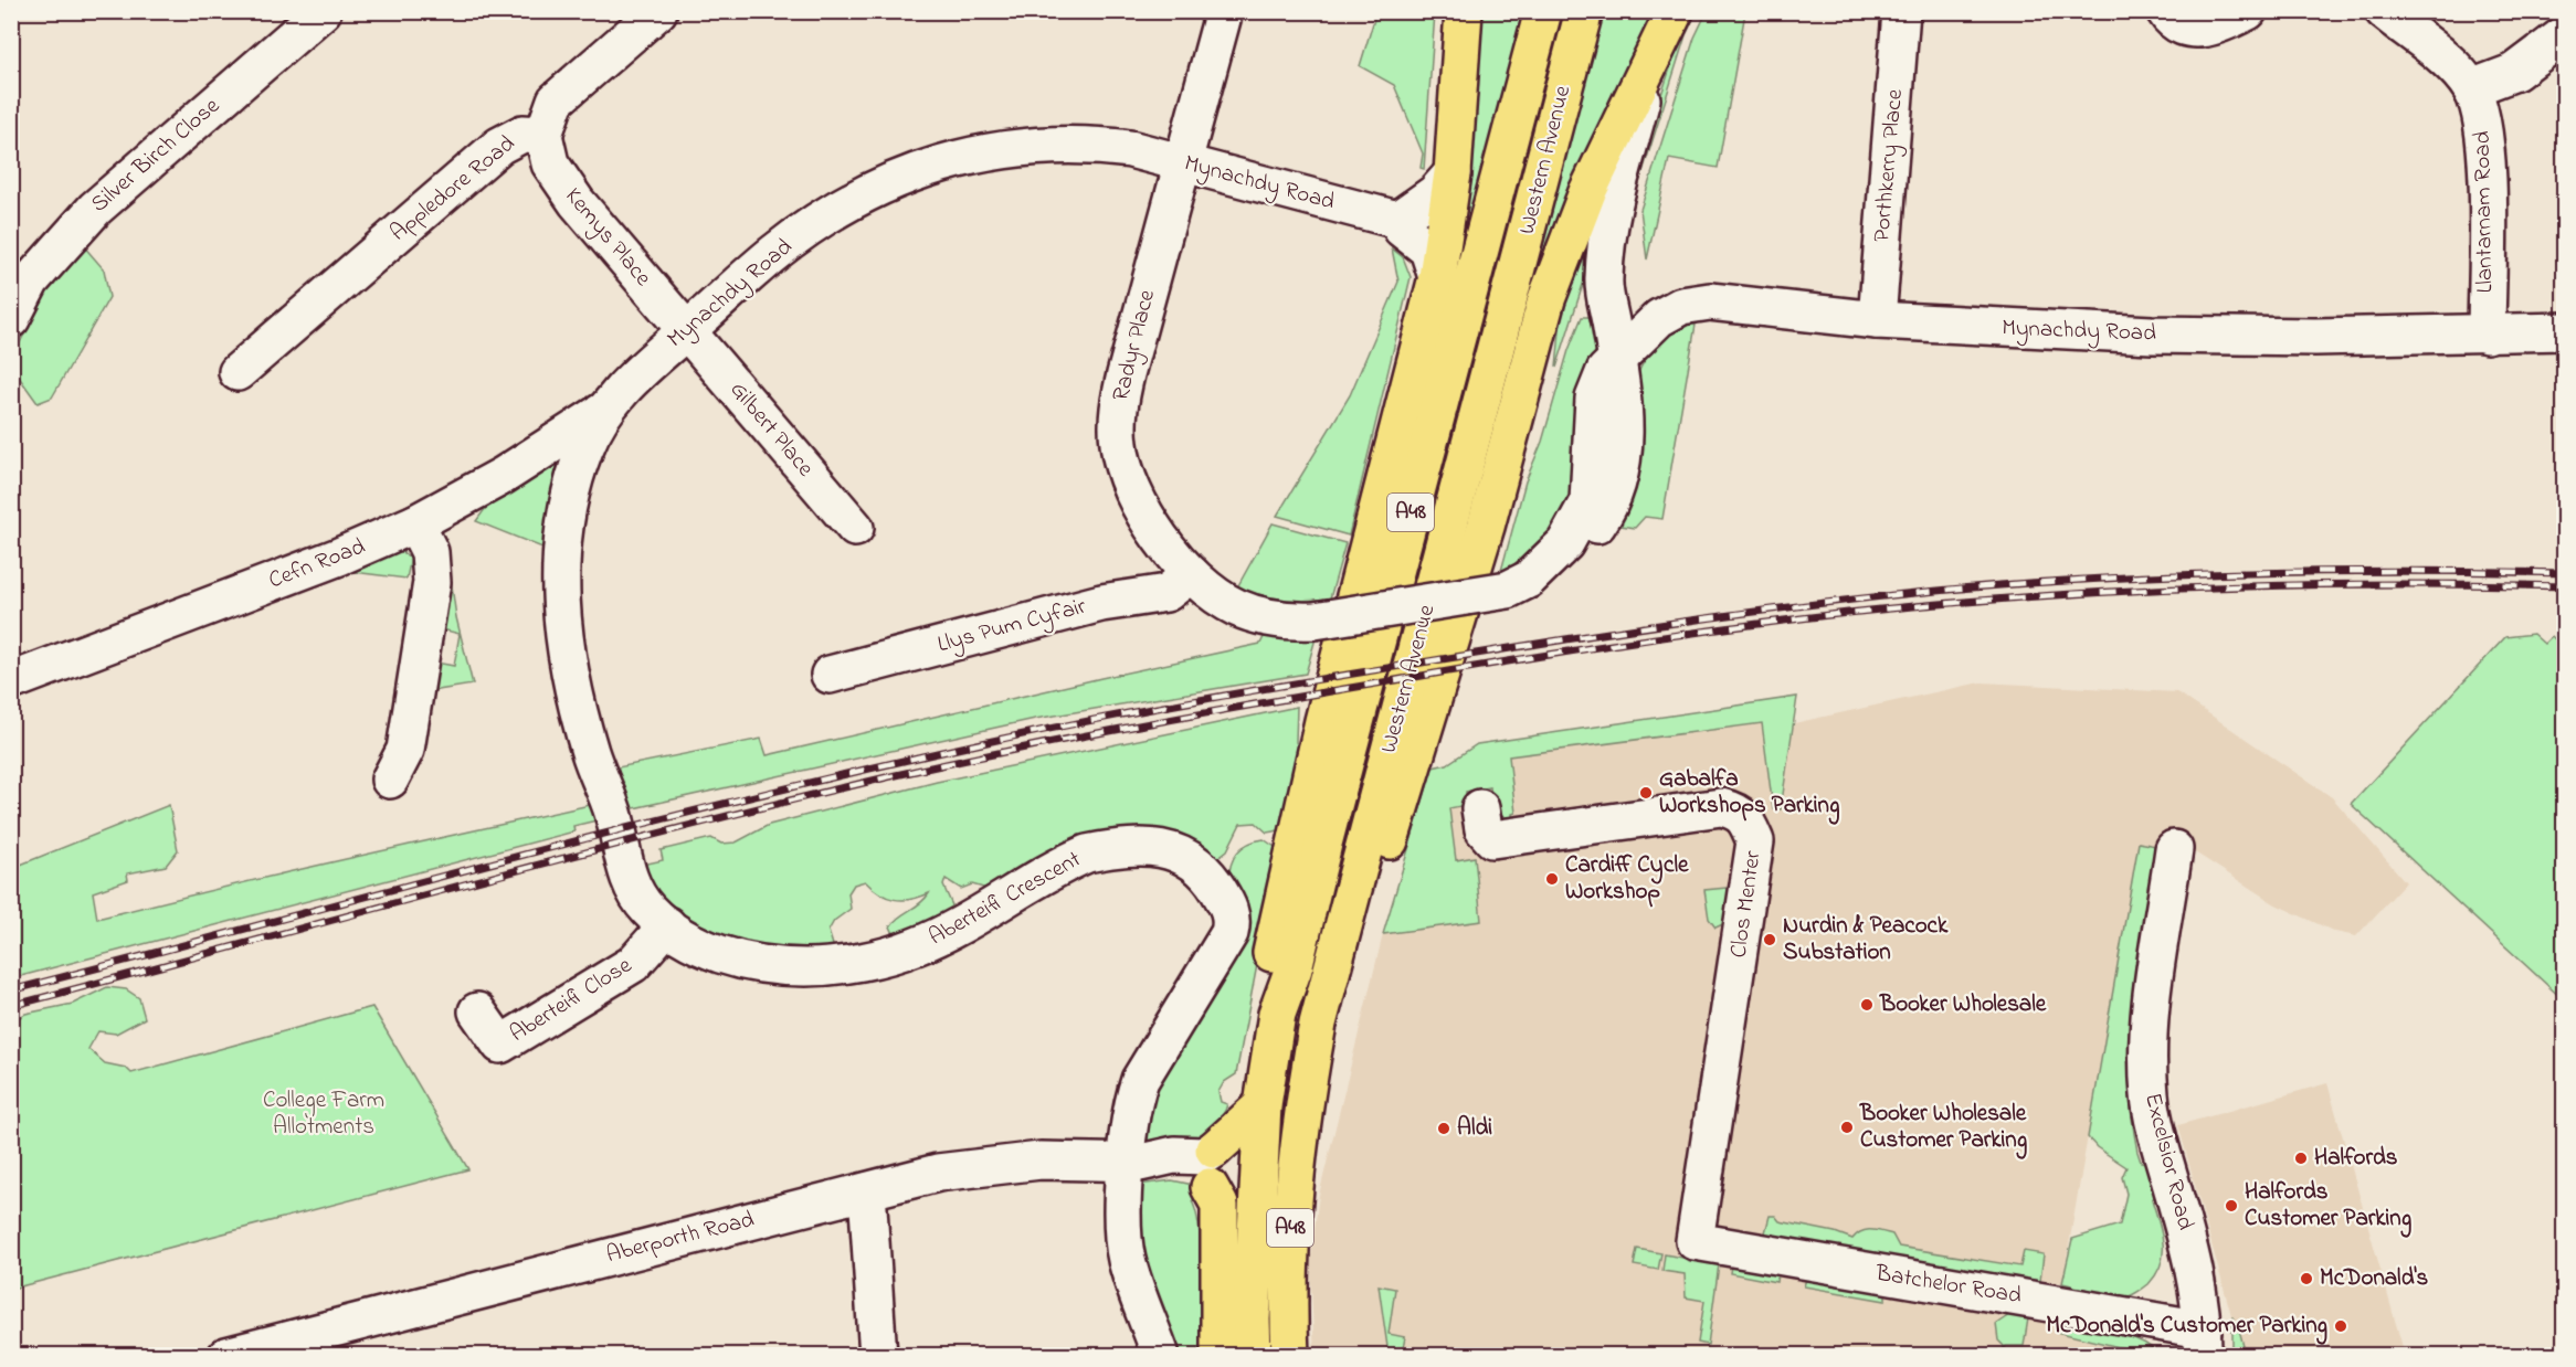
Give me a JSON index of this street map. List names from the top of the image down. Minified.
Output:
{"streets":{"highway":["Western Avenue","A48"],"street":["Silver Birch Close","Porthkerry Place","Mynachdy Road","Appledore Road","Llantarnam Road","Kemys Place","Radyr Place","Gilbert Place","Cefn Road","Llys Pum Cyfair","Aberteifi Crescent","Clos Menter","Aberteifi Close","Excelsior Road","Aberporth Road","Batchelor Road"]},"crossings":[["Porthkerry Place","Mynachdy Road"],["Mynachdy Road","Llantarnam Road"],["Mynachdy Road","Kemys Place"],["Mynachdy Road","Radyr Place"],["Mynachdy Road","Gilbert Place"],["Mynachdy Road","Cefn Road"],["Mynachdy Road","Aberteifi Crescent"],["Mynachdy Road","Aberteifi Close"],["Appledore Road","Kemys Place"],["Kemys Place","Gilbert Place"],["Radyr Place","Llys Pum Cyfair"],["Aberteifi Crescent","Aberteifi Close"],["Aberteifi Crescent","Aberporth Road"],["Clos Menter","Batchelor Road"],["Excelsior Road","Batchelor Road"]],"parks":["College Farm Allotments"],"places":["Gabalfa Workshops Parking","Cardiff Cycle Workshop","Nurdin & Peacock Substation","Booker Wholesale","Booker Wholesale Customer Parking","Aldi","Halfords","Halfords Customer Parking","McDonald's","McDonald's Customer Parking"]}
